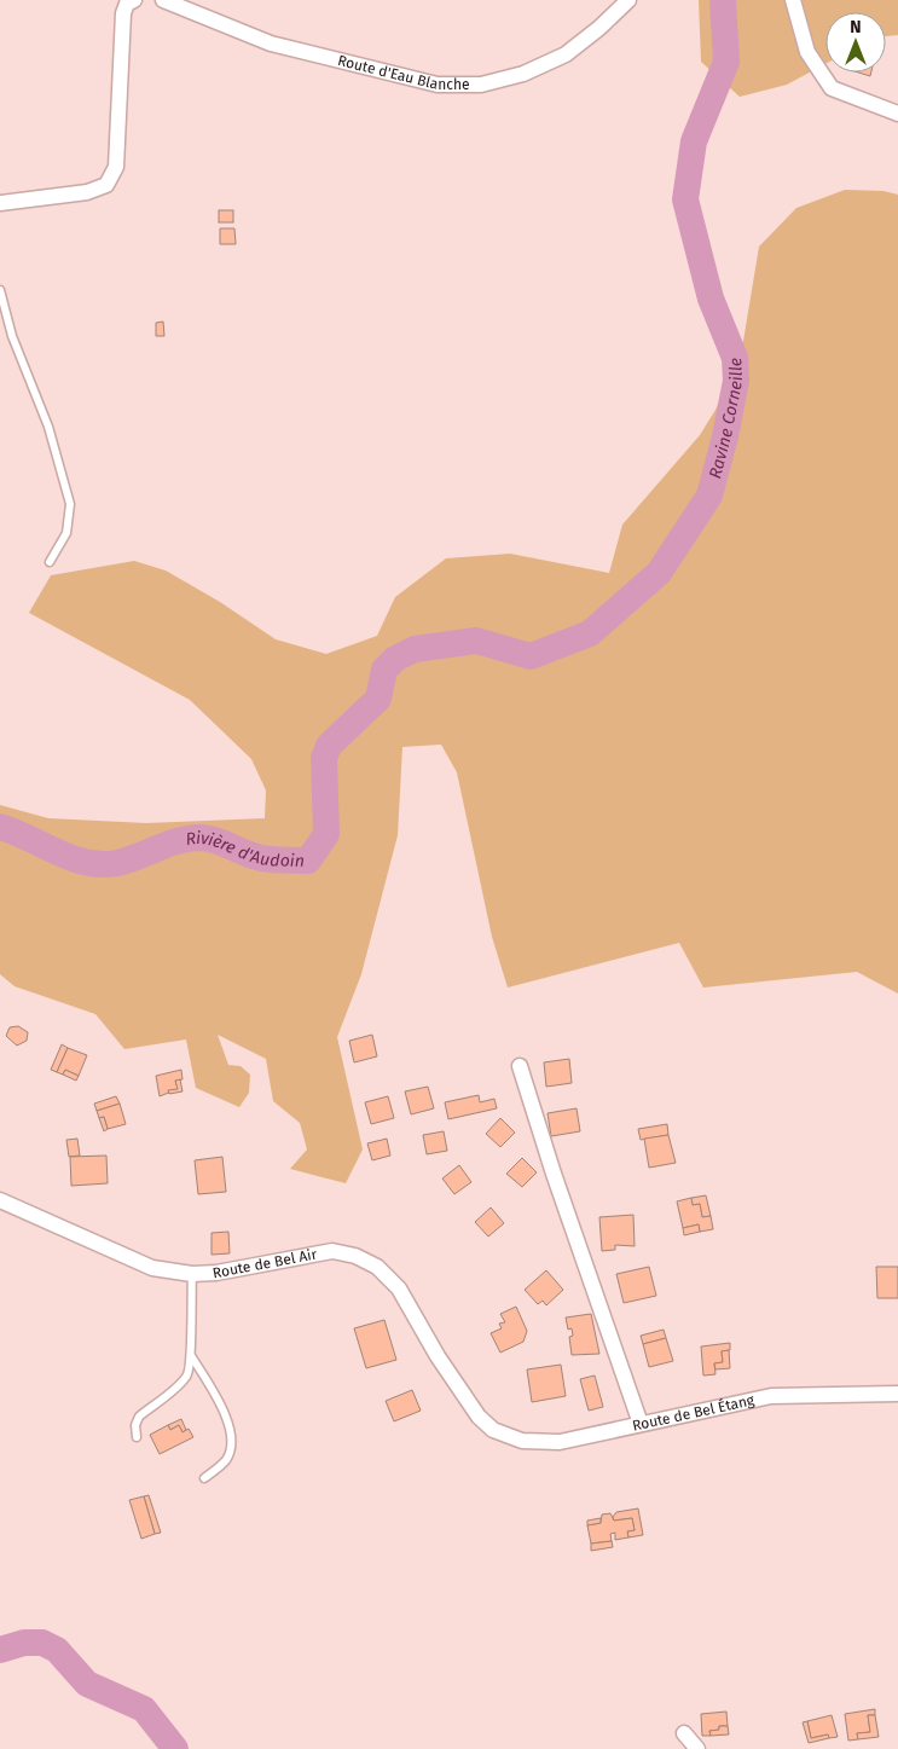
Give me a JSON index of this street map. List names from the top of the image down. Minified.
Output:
{"streets":{"street":["Route d'Eau Blanche","Route de Bel Air","Route de Bel Étang"]},"crossings":[["Route de Bel Air","Route de Bel Étang"]],"water":["Ravine Corneille","Rivière d'Audoin"],"north":"top"}
